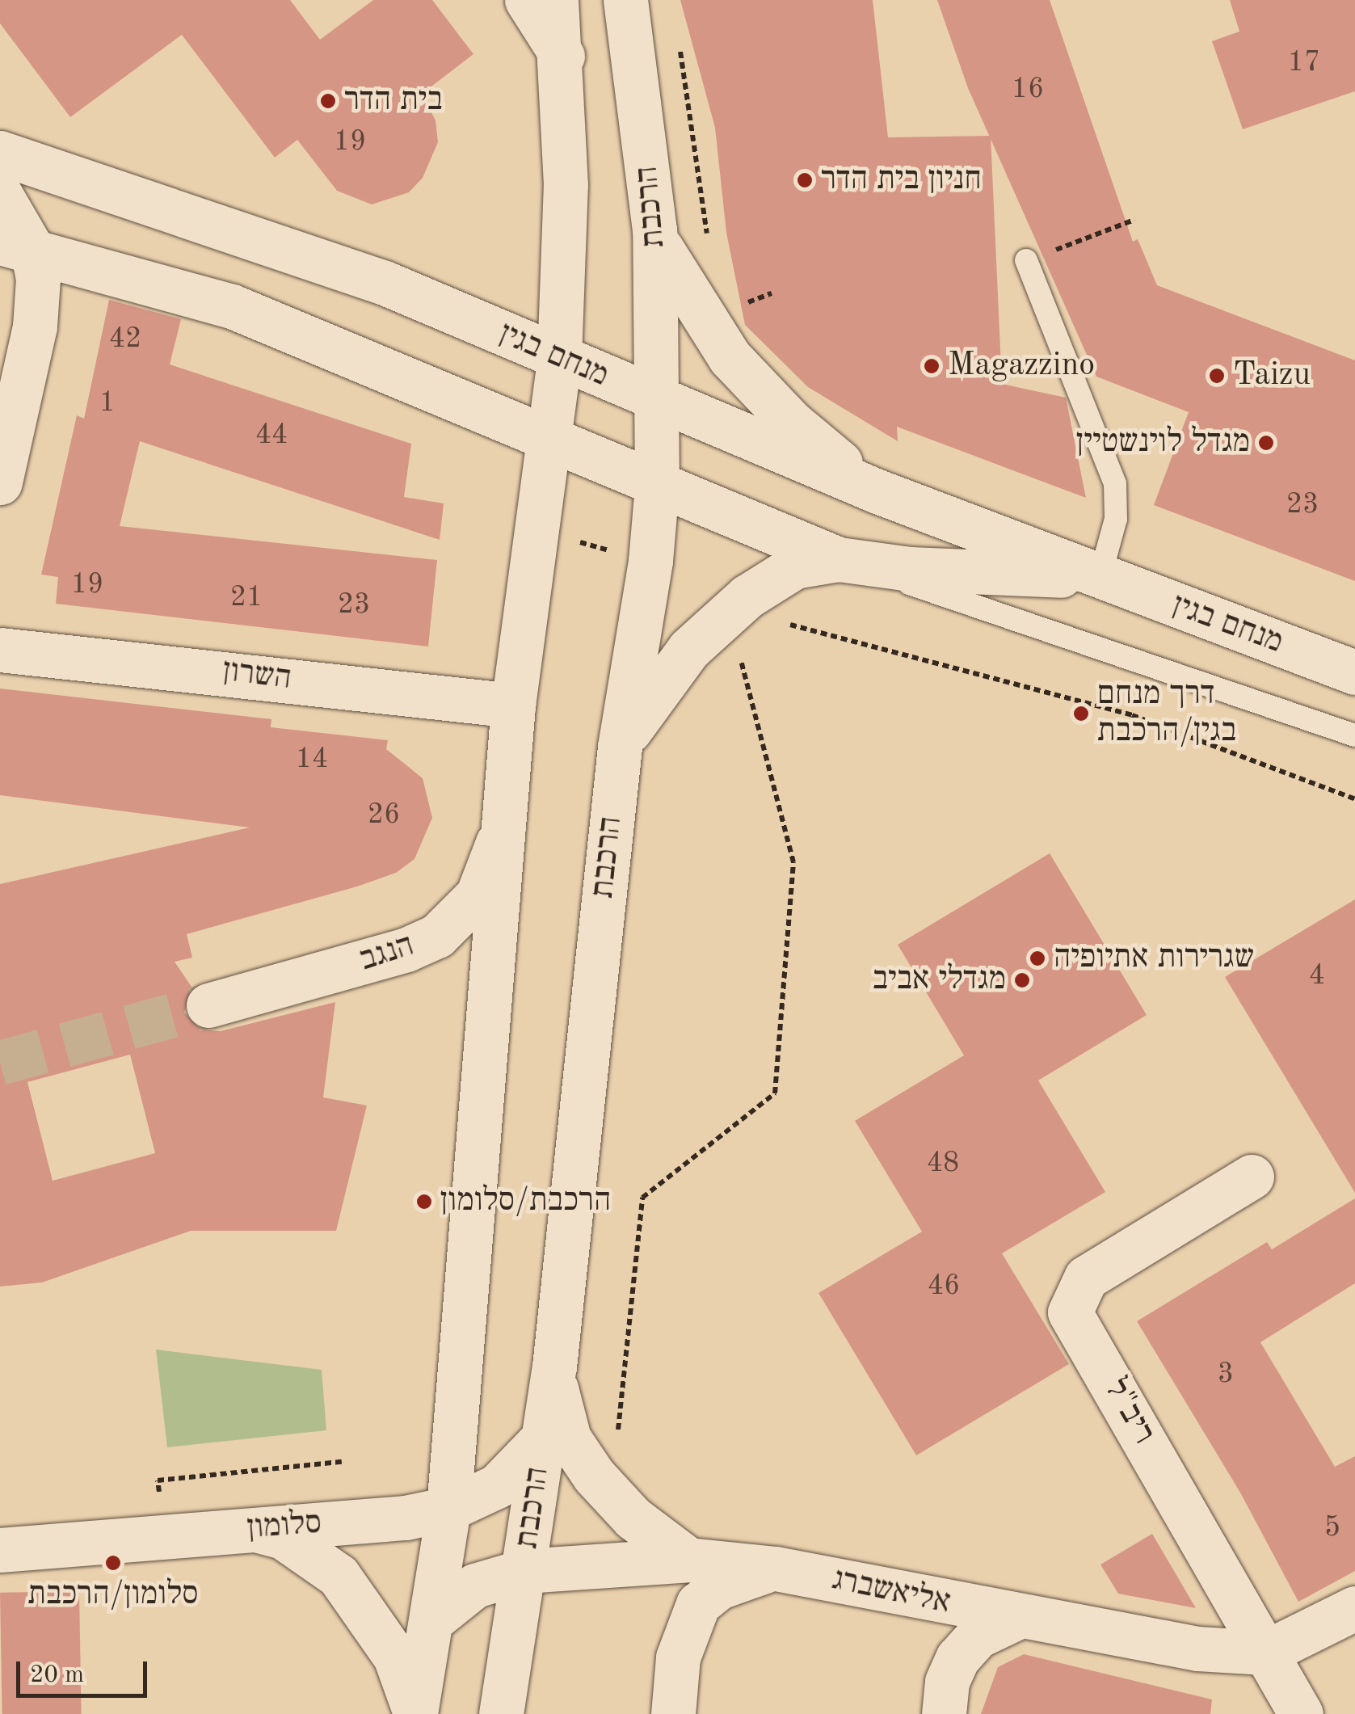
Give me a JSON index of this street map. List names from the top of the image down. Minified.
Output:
{"streets":{"street":["הרכבת","מנחם בגין","השרון","הנגב","ריב\"ל","סלומון","אליאשברג"]},"crossings":[["הרכבת","מנחם בגין"],["הרכבת","סלומון"],["הרכבת","אליאשברג"],["ריב\"ל","אליאשברג"]],"places":["בית הדר","חניון בית הדר","Magazzino","Taizu","מגדל לוינשטיין","דרך מנחם בגין/הרכבת","שגרירות אתיופיה","מגדלי אביב","הרכבת/סלומון","סלומון/הרכבת"],"house_numbers":["17","16","19","42","1","44","23","19","21","23","14","26","4","48","46","3","5"],"scale_bar":"20 m"}
